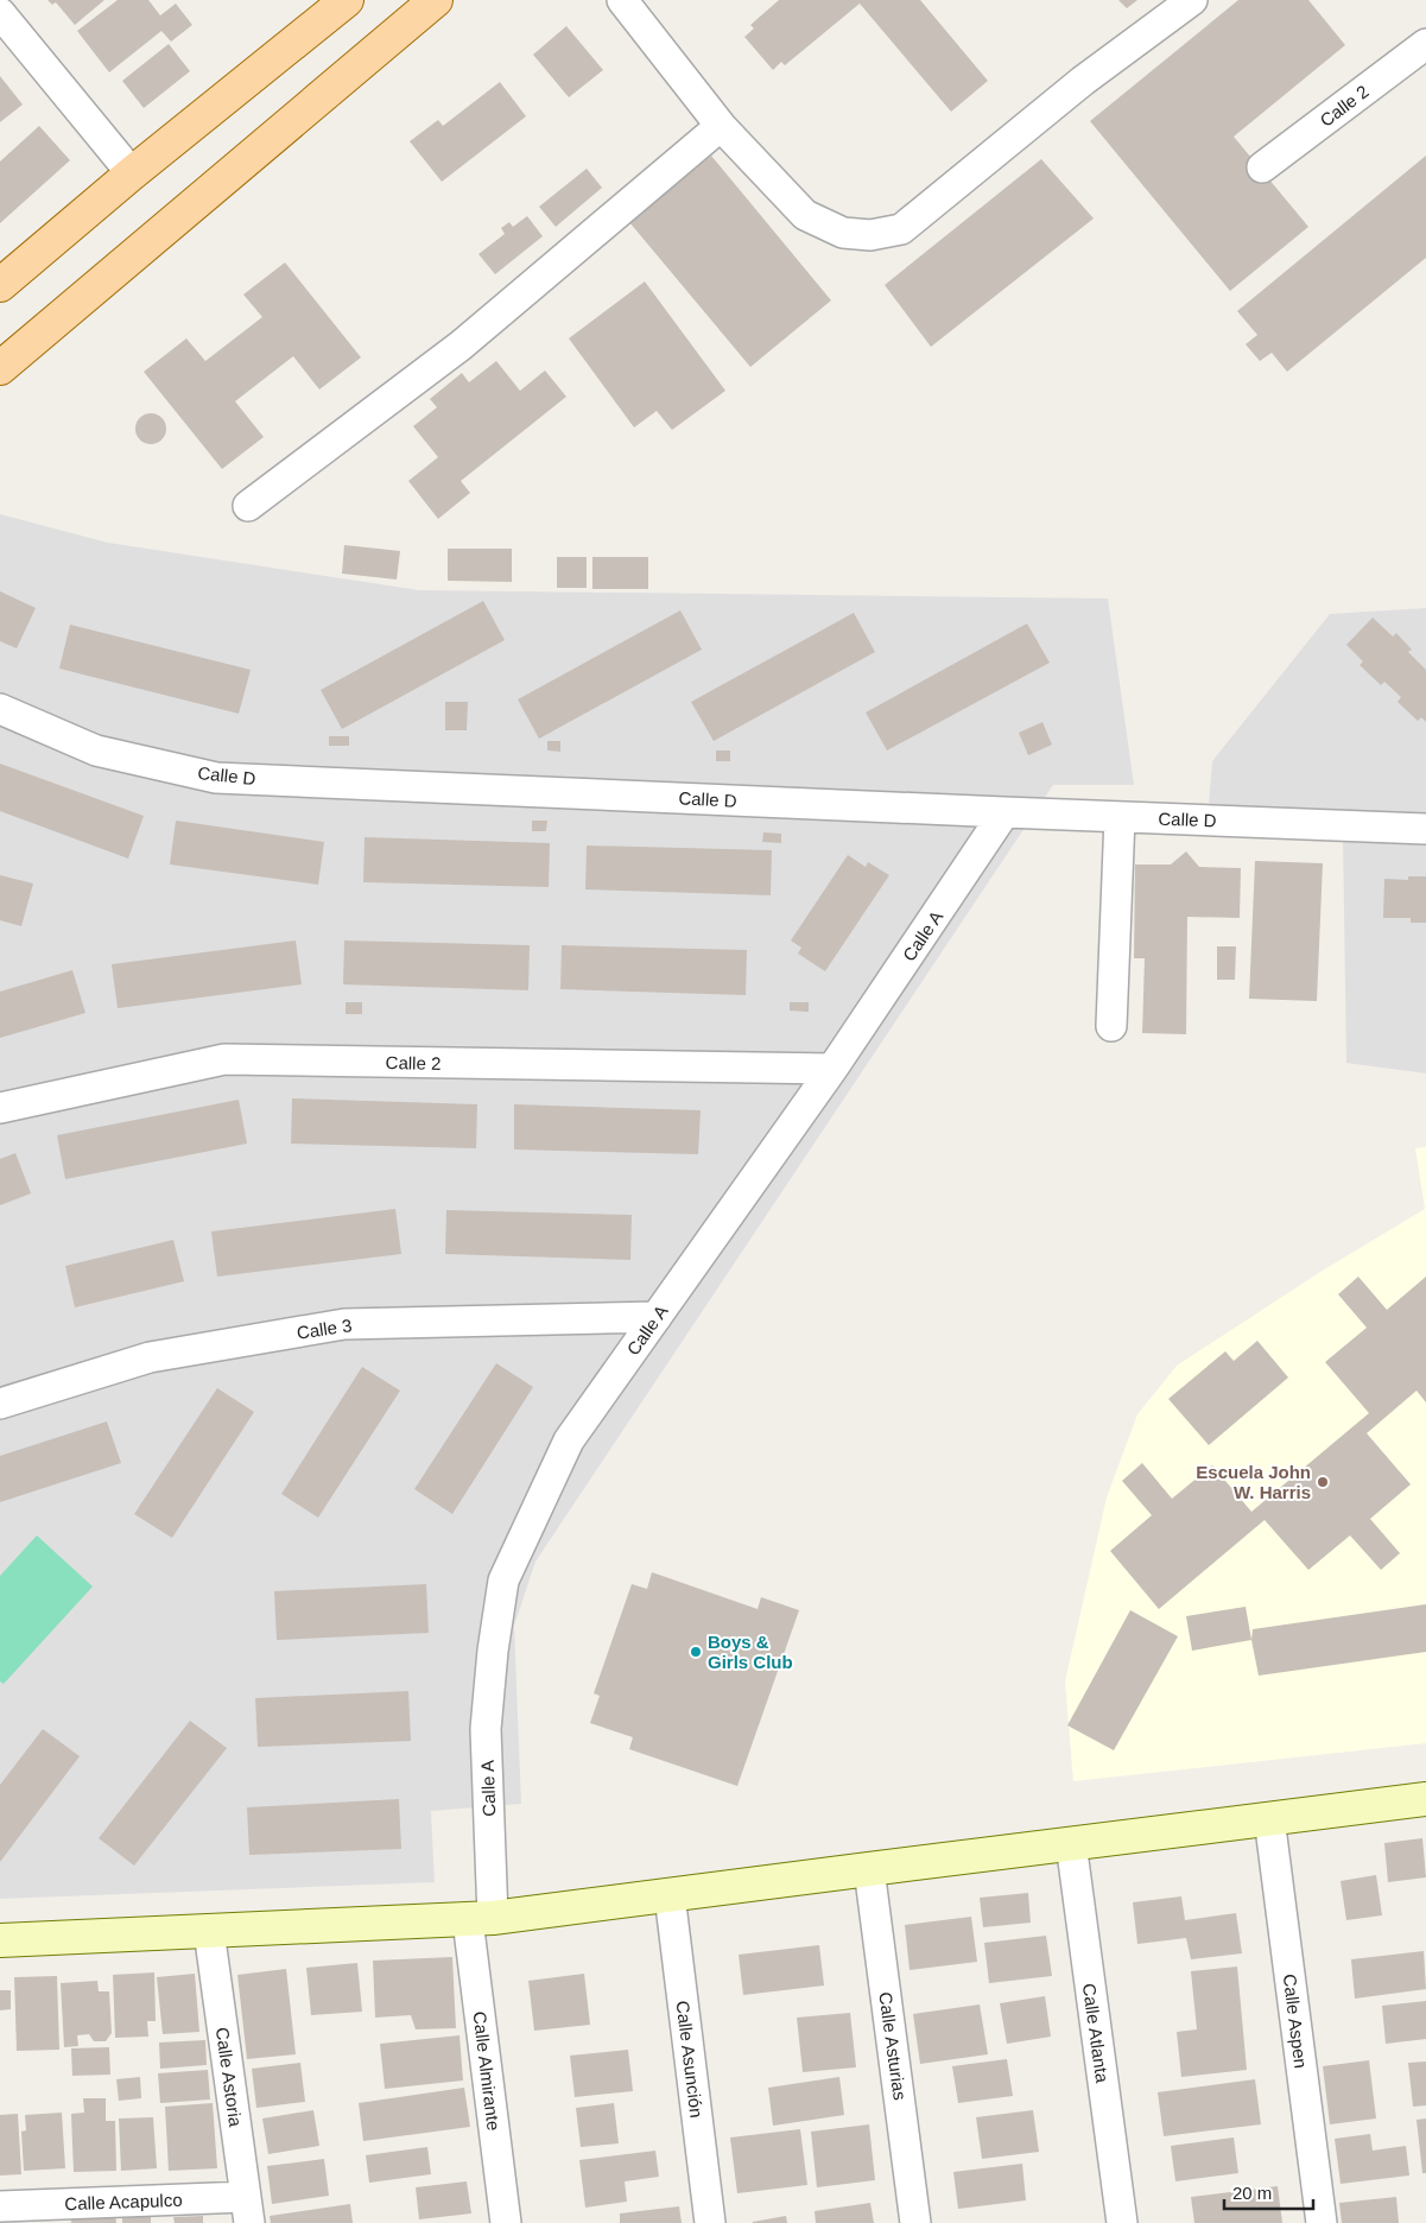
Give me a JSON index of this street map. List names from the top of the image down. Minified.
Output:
{"streets":{"street":["Calle 2","Calle D","Calle A","Calle 3","Calle Aspen","Calle Atlanta","Calle Asturias","Calle Asunción","Calle Almirante","Calle Astoria","Calle Acapulco"]},"crossings":[["Calle 2","Calle A"],["Calle D","Calle A"],["Calle A","Calle 3"],["Calle A","Calle Almirante"],["Calle Astoria","Calle Acapulco"]],"places":["Escuela John W. Harris","Boys & Girls Club"],"scale_bar":"20 m"}
